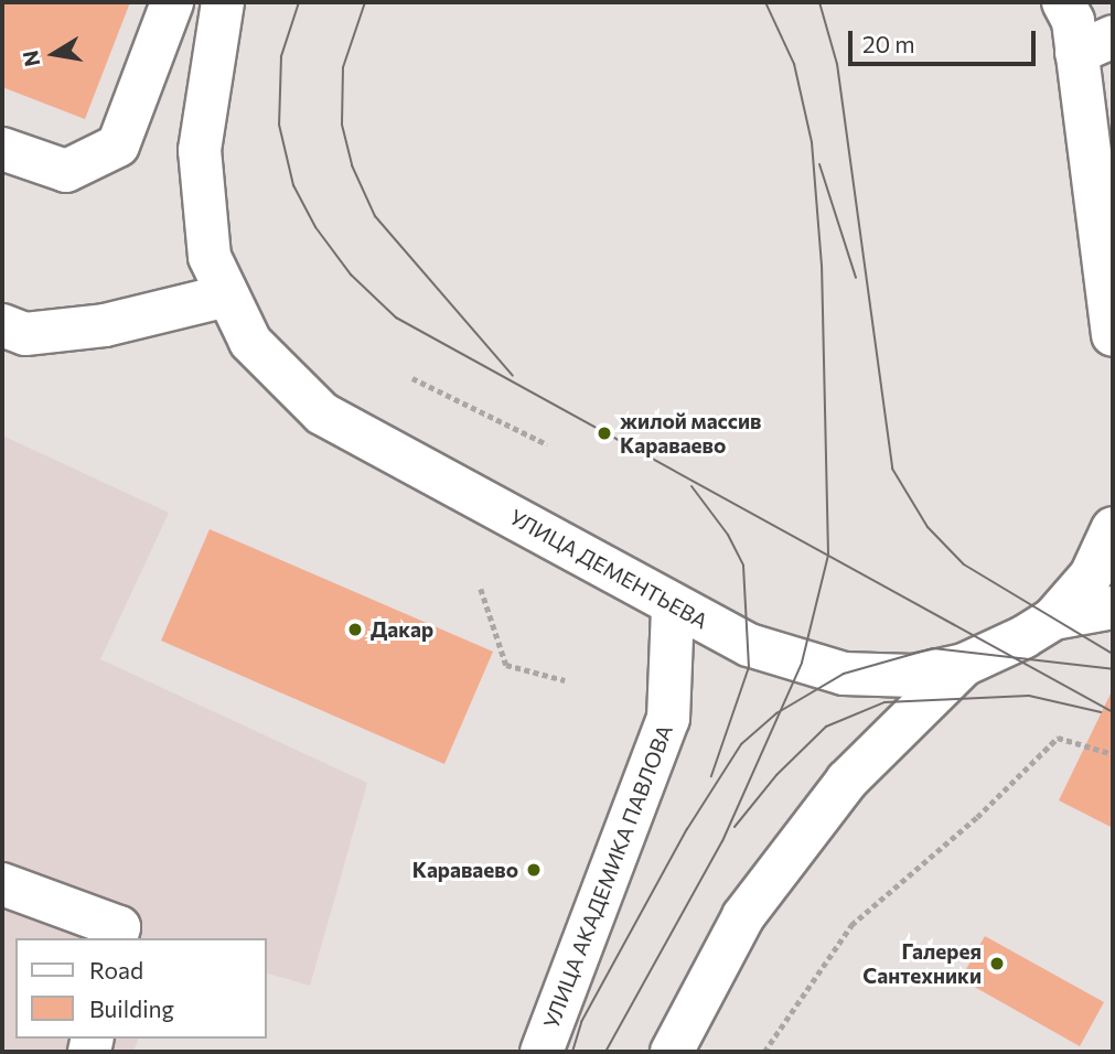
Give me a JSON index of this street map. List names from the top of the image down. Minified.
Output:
{"streets":{"main road":["УЛИЦА ДЕМЕНТЬЕВА","УЛИЦА АКАДЕМИКА ПАВЛОВА"]},"crossings":[["УЛИЦА ДЕМЕНТЬЕВА","УЛИЦА АКАДЕМИКА ПАВЛОВА"]],"places":["жилой массив Караваево","Дакар","Караваево","Галерея Сантехники"],"legend":["Road","Building"],"scale_bar":"20 m","north":"left"}
